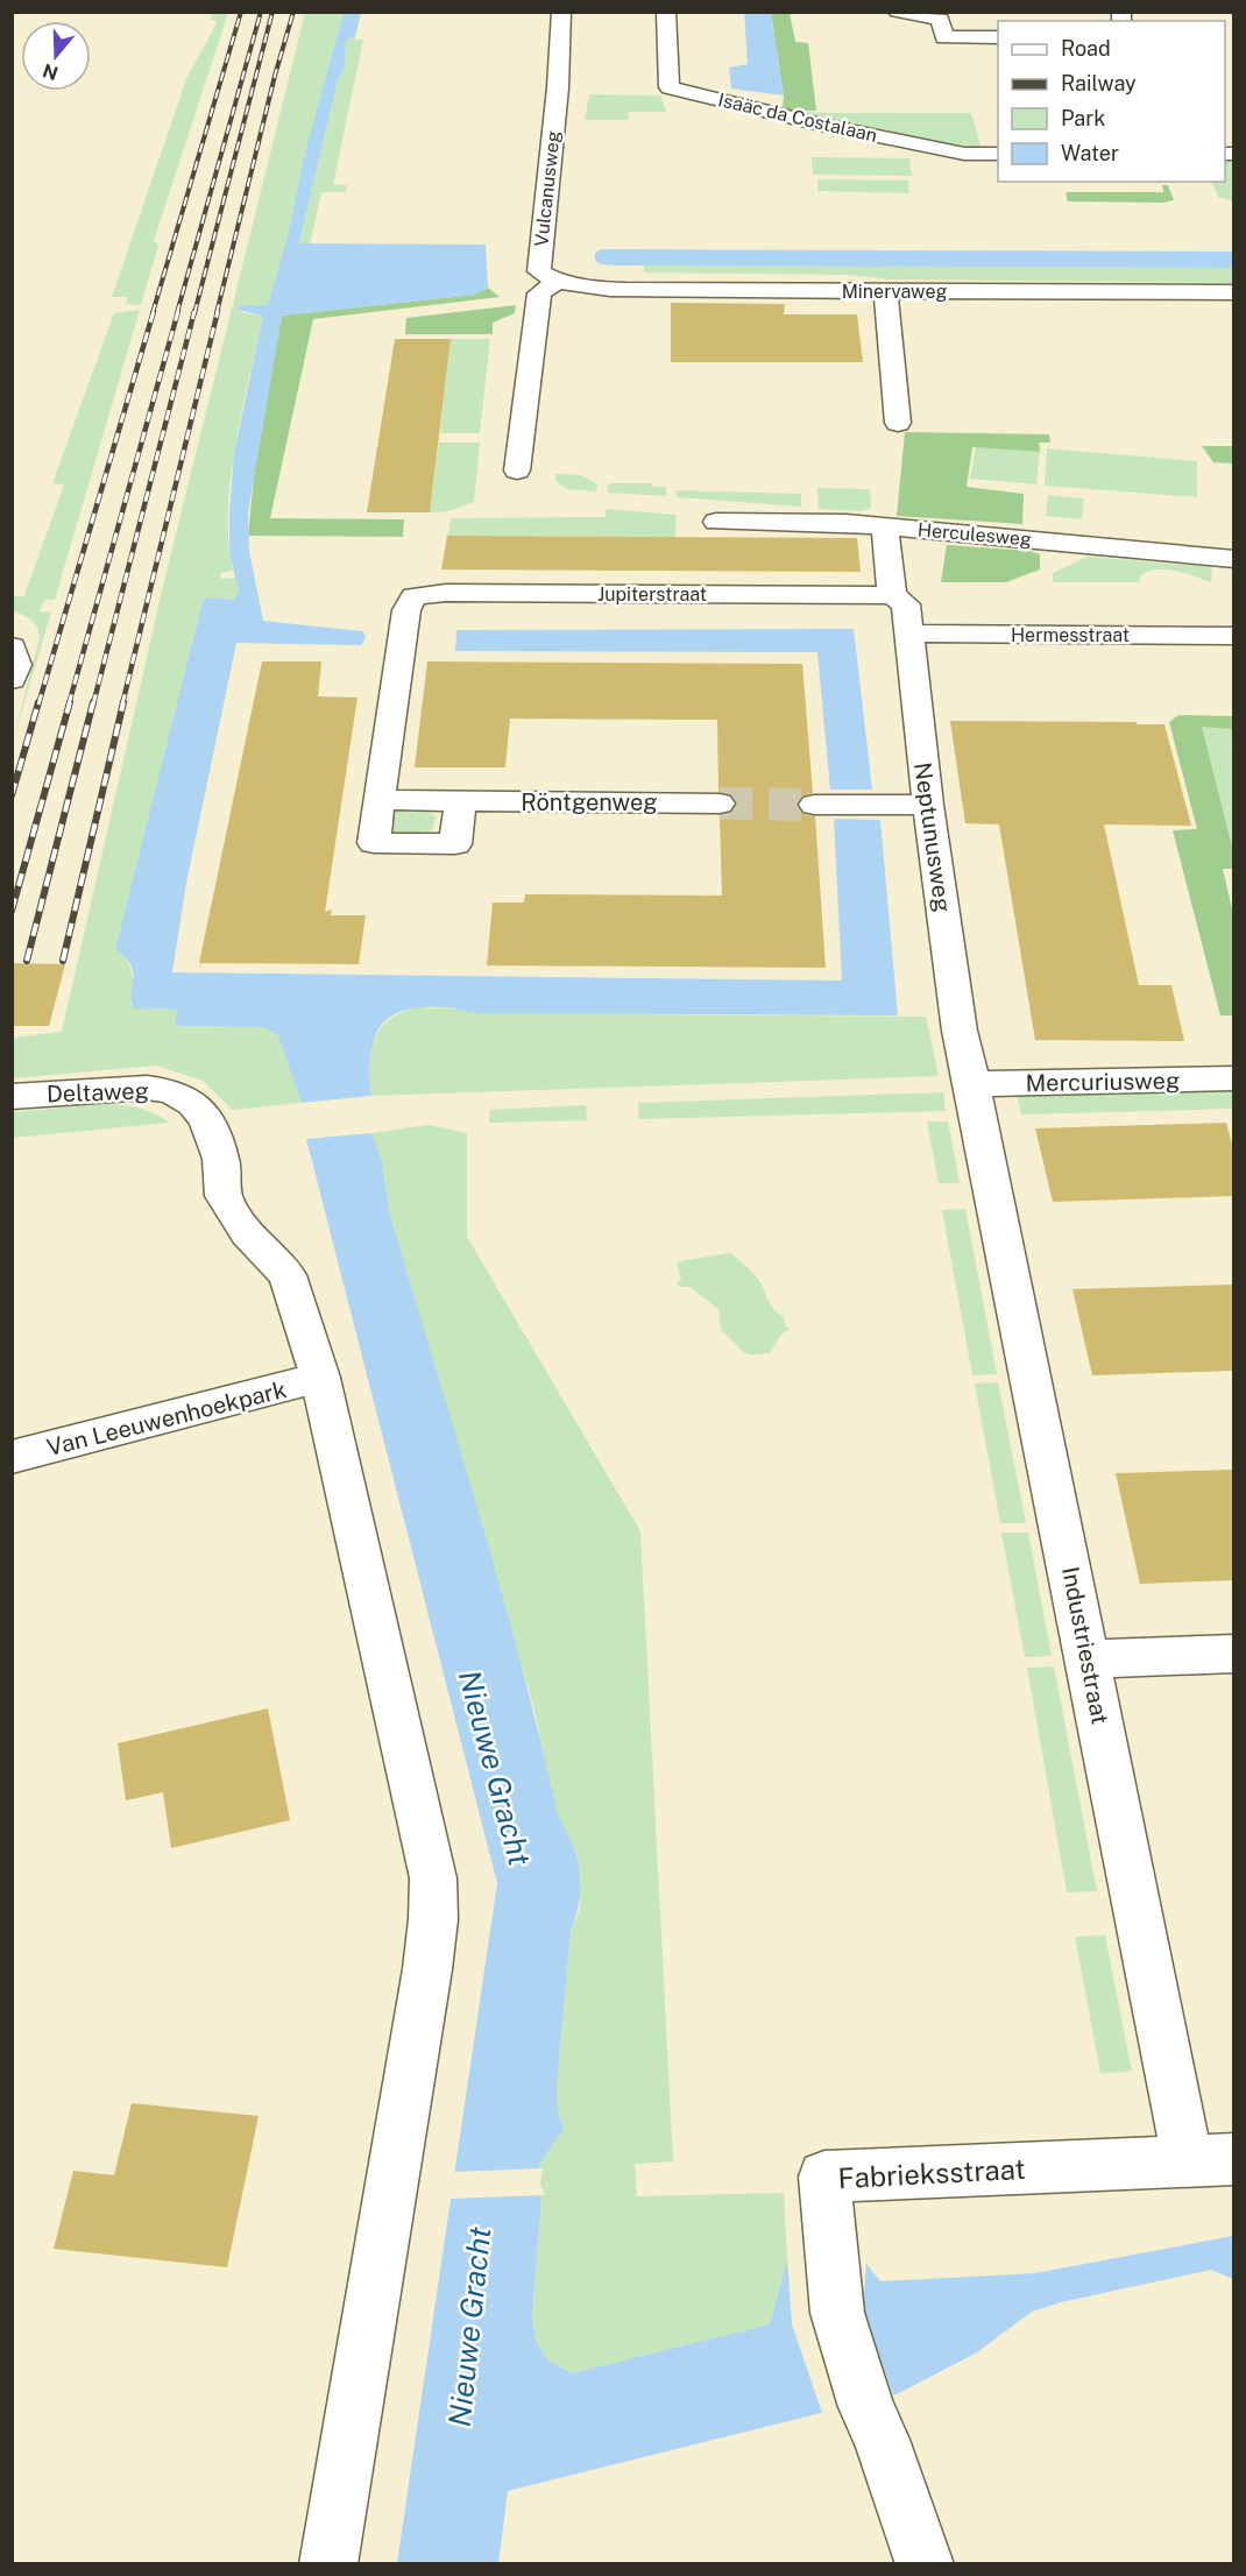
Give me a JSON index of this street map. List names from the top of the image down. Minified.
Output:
{"streets":{"street":["Isaäc da Costalaan","Vulcanusweg","Minervaweg","Herculesweg","Jupiterstraat","Hermesstraat","Röntgenweg","Neptunusweg","Mercuriusweg","Deltaweg","Van Leeuwenhoekpark","Industriestraat","Fabrieksstraat"]},"crossings":[["Vulcanusweg","Minervaweg"],["Jupiterstraat","Röntgenweg"],["Jupiterstraat","Neptunusweg"],["Hermesstraat","Neptunusweg"],["Neptunusweg","Mercuriusweg"],["Neptunusweg","Industriestraat"],["Mercuriusweg","Industriestraat"],["Deltaweg","Van Leeuwenhoekpark"],["Industriestraat","Fabrieksstraat"]],"water":["Nieuwe Gracht"],"legend":["Road","Railway","Park","Water"],"north":"bottom"}
